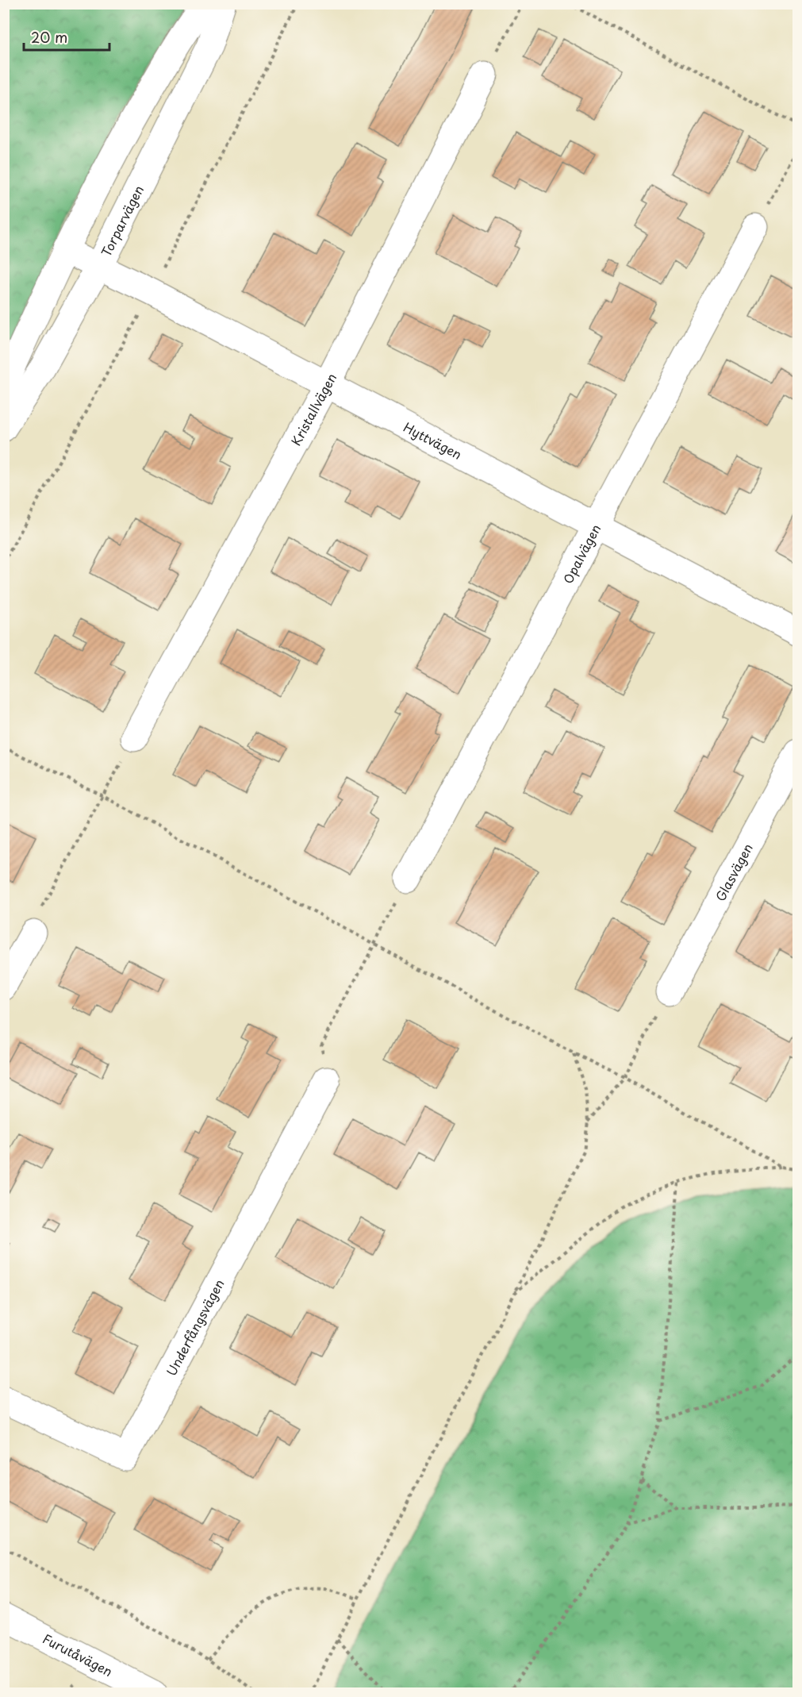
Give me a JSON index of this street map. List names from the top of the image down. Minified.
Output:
{"streets":{"street":["Torparvägen","Kristallvägen","Hyttvägen","Opalvägen","Glasvägen","Underfångsvägen","Furutåvägen"]},"crossings":[["Torparvägen","Hyttvägen"],["Kristallvägen","Hyttvägen"],["Hyttvägen","Opalvägen"]],"scale_bar":"20 m"}
